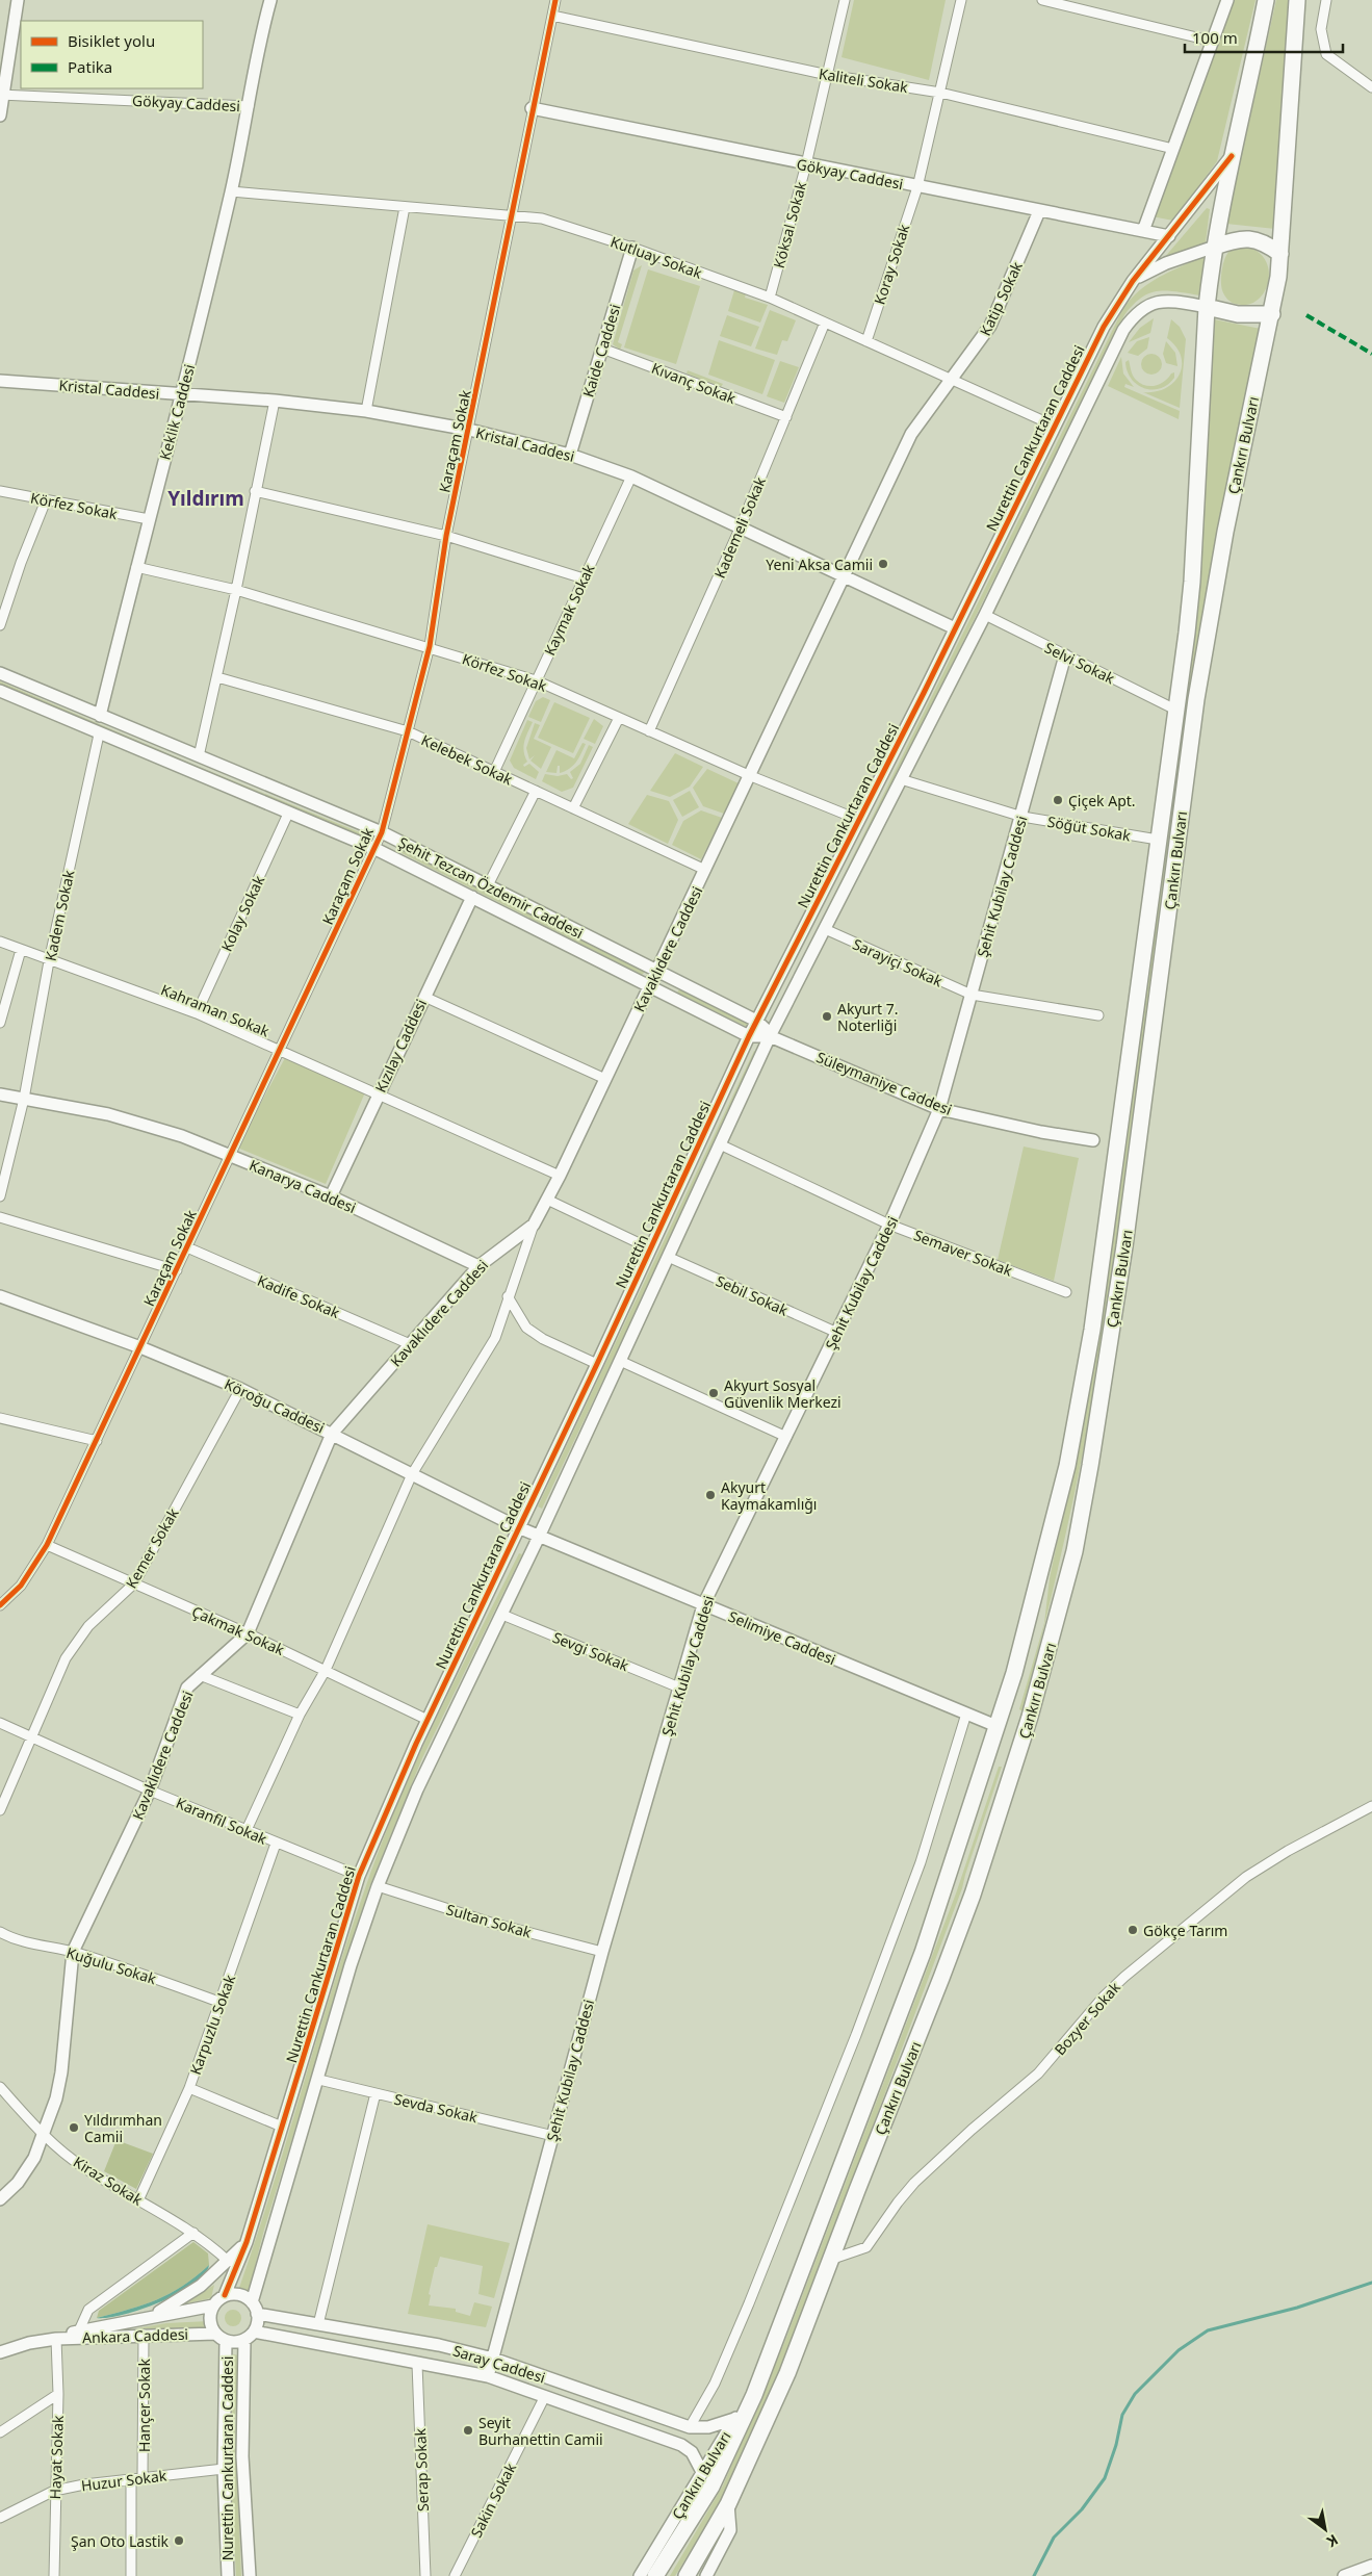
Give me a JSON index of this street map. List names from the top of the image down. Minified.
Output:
{"streets":{"highway":["Çankırı Bulvarı"],"street":["Kaliteli Sokak","Gökyay Caddesi","Köksal Sokak","Kutluay Sokak","Koray Sokak","Katip Sokak","Kaide Caddesi","Kıvanç Sokak","Kristal Caddesi","Keklik Caddesi","Nurettin Cankurtaran Caddesi","Karaçam Sokak","Körfez Sokak","Kademeli Sokak","Kaymak Sokak","Selvi Sokak","Kelebek Sokak","Söğüt Sokak","Şehit Kubilay Caddesi","Şehit Tezcan Özdemir Caddesi","Kolay Sokak","Kadem Sokak","Kavaklıdere Caddesi","Sarayiçi Sokak","Kahraman Sokak","Kızılay Caddesi","Süleymaniye Caddesi","Kanarya Caddesi","Semaver Sokak","Sebil Sokak","Kadife Sokak","Köroğu Caddesi","Kemer Sokak","Çakmak Sokak","Selimiye Caddesi","Sevgi Sokak","Karanfil Sokak","Sultan Sokak","Kuğulu Sokak","Bozyer Sokak","Karpuzlu Sokak","Sevda Sokak","Kiraz Sokak","Ankara Caddesi","Saray Caddesi","Hançer Sokak","Hayat Sokak","Serap Sokak","Huzur Sokak","Sakin Sokak"]},"crossings":[["Kaliteli Sokak","Köksal Sokak"],["Kaliteli Sokak","Koray Sokak"],["Kaliteli Sokak","Karaçam Sokak"],["Gökyay Caddesi","Köksal Sokak"],["Gökyay Caddesi","Koray Sokak"],["Gökyay Caddesi","Katip Sokak"],["Gökyay Caddesi","Keklik Caddesi"],["Gökyay Caddesi","Nurettin Cankurtaran Caddesi"],["Gökyay Caddesi","Karaçam Sokak"],["Köksal Sokak","Kutluay Sokak"],["Kutluay Sokak","Koray Sokak"],["Kutluay Sokak","Katip Sokak"],["Kutluay Sokak","Kaide Caddesi"],["Kutluay Sokak","Keklik Caddesi"],["Kutluay Sokak","Nurettin Cankurtaran Caddesi"],["Kutluay Sokak","Karaçam Sokak"],["Kutluay Sokak","Kademeli Sokak"],["Kutluay Sokak","Kavaklıdere Caddesi"],["Katip Sokak","Kavaklıdere Caddesi"],["Kaide Caddesi","Kıvanç Sokak"],["Kaide Caddesi","Kristal Caddesi"],["Kıvanç Sokak","Kademeli Sokak"],["Kristal Caddesi","Keklik Caddesi"],["Kristal Caddesi","Nurettin Cankurtaran Caddesi"],["Kristal Caddesi","Karaçam Sokak"],["Kristal Caddesi","Kademeli Sokak"],["Kristal Caddesi","Kaymak Sokak"],["Kristal Caddesi","Kavaklıdere Caddesi"],["Keklik Caddesi","Körfez Sokak"],["Keklik Caddesi","Şehit Tezcan Özdemir Caddesi"],["Nurettin Cankurtaran Caddesi","Çankırı Bulvarı"],["Nurettin Cankurtaran Caddesi","Körfez Sokak"],["Nurettin Cankurtaran Caddesi","Selvi Sokak"],["Nurettin Cankurtaran Caddesi","Söğüt Sokak"],["Nurettin Cankurtaran Caddesi","Şehit Tezcan Özdemir Caddesi"],["Nurettin Cankurtaran Caddesi","Sarayiçi Sokak"],["Nurettin Cankurtaran Caddesi","Süleymaniye Caddesi"],["Nurettin Cankurtaran Caddesi","Semaver Sokak"],["Nurettin Cankurtaran Caddesi","Sebil Sokak"],["Nurettin Cankurtaran Caddesi","Köroğu Caddesi"],["Nurettin Cankurtaran Caddesi","Çakmak Sokak"],["Nurettin Cankurtaran Caddesi","Selimiye Caddesi"],["Nurettin Cankurtaran Caddesi","Sevgi Sokak"],["Nurettin Cankurtaran Caddesi","Karanfil Sokak"],["Nurettin Cankurtaran Caddesi","Sultan Sokak"],["Nurettin Cankurtaran Caddesi","Sevda Sokak"],["Nurettin Cankurtaran Caddesi","Ankara Caddesi"],["Nurettin Cankurtaran Caddesi","Saray Caddesi"],["Nurettin Cankurtaran Caddesi","Huzur Sokak"],["Karaçam Sokak","Körfez Sokak"],["Karaçam Sokak","Kelebek Sokak"],["Karaçam Sokak","Şehit Tezcan Özdemir Caddesi"],["Karaçam Sokak","Kahraman Sokak"],["Karaçam Sokak","Kanarya Caddesi"],["Karaçam Sokak","Kadife Sokak"],["Karaçam Sokak","Köroğu Caddesi"],["Karaçam Sokak","Çakmak Sokak"],["Çankırı Bulvarı","Selvi Sokak"],["Çankırı Bulvarı","Söğüt Sokak"],["Çankırı Bulvarı","Selimiye Caddesi"],["Çankırı Bulvarı","Bozyer Sokak"],["Çankırı Bulvarı","Saray Caddesi"],["Körfez Sokak","Kademeli Sokak"],["Körfez Sokak","Kaymak Sokak"],["Körfez Sokak","Kavaklıdere Caddesi"],["Kaymak Sokak","Kelebek Sokak"],["Selvi Sokak","Şehit Kubilay Caddesi"],["Kelebek Sokak","Kavaklıdere Caddesi"],["Söğüt Sokak","Şehit Kubilay Caddesi"],["Şehit Kubilay Caddesi","Sarayiçi Sokak"],["Şehit Kubilay Caddesi","Süleymaniye Caddesi"],["Şehit Kubilay Caddesi","Semaver Sokak"],["Şehit Kubilay Caddesi","Sebil Sokak"],["Şehit Kubilay Caddesi","Selimiye Caddesi"],["Şehit Kubilay Caddesi","Sevgi Sokak"],["Şehit Kubilay Caddesi","Sultan Sokak"],["Şehit Kubilay Caddesi","Sevda Sokak"],["Şehit Kubilay Caddesi","Saray Caddesi"],["Şehit Tezcan Özdemir Caddesi","Kolay Sokak"],["Şehit Tezcan Özdemir Caddesi","Kadem Sokak"],["Şehit Tezcan Özdemir Caddesi","Kavaklıdere Caddesi"],["Şehit Tezcan Özdemir Caddesi","Kızılay Caddesi"],["Şehit Tezcan Özdemir Caddesi","Süleymaniye Caddesi"],["Kolay Sokak","Kahraman Sokak"],["Kadem Sokak","Kahraman Sokak"],["Kadem Sokak","Kanarya Caddesi"],["Kavaklıdere Caddesi","Kahraman Sokak"],["Kavaklıdere Caddesi","Kanarya Caddesi"],["Kavaklıdere Caddesi","Kadife Sokak"],["Kavaklıdere Caddesi","Köroğu Caddesi"],["Kavaklıdere Caddesi","Çakmak Sokak"],["Kavaklıdere Caddesi","Karanfil Sokak"],["Kavaklıdere Caddesi","Kuğulu Sokak"],["Kavaklıdere Caddesi","Kiraz Sokak"],["Kahraman Sokak","Kızılay Caddesi"],["Kızılay Caddesi","Kanarya Caddesi"],["Köroğu Caddesi","Kemer Sokak"],["Köroğu Caddesi","Selimiye Caddesi"],["Kemer Sokak","Çakmak Sokak"],["Kemer Sokak","Karanfil Sokak"],["Karanfil Sokak","Karpuzlu Sokak"],["Kuğulu Sokak","Karpuzlu Sokak"],["Karpuzlu Sokak","Kiraz Sokak"],["Kiraz Sokak","Ankara Caddesi"],["Ankara Caddesi","Saray Caddesi"],["Ankara Caddesi","Hançer Sokak"],["Ankara Caddesi","Hayat Sokak"],["Saray Caddesi","Serap Sokak"],["Saray Caddesi","Sakin Sokak"],["Hançer Sokak","Huzur Sokak"],["Hayat Sokak","Huzur Sokak"]],"districts":["Yıldırım"],"places":["Yeni Aksa Camii","Çiçek Apt.","Akyurt 7. Noterliği","Akyurt Sosyal Güvenlik Merkezi","Akyurt Kaymakamlığı","Gökçe Tarım","Yıldırımhan Camii","Seyit Burhanettin Camii","Şan Oto Lastik"],"legend":["Bisiklet yolu","Patika"],"scale_bar":"100 m","north":"bottom right"}
